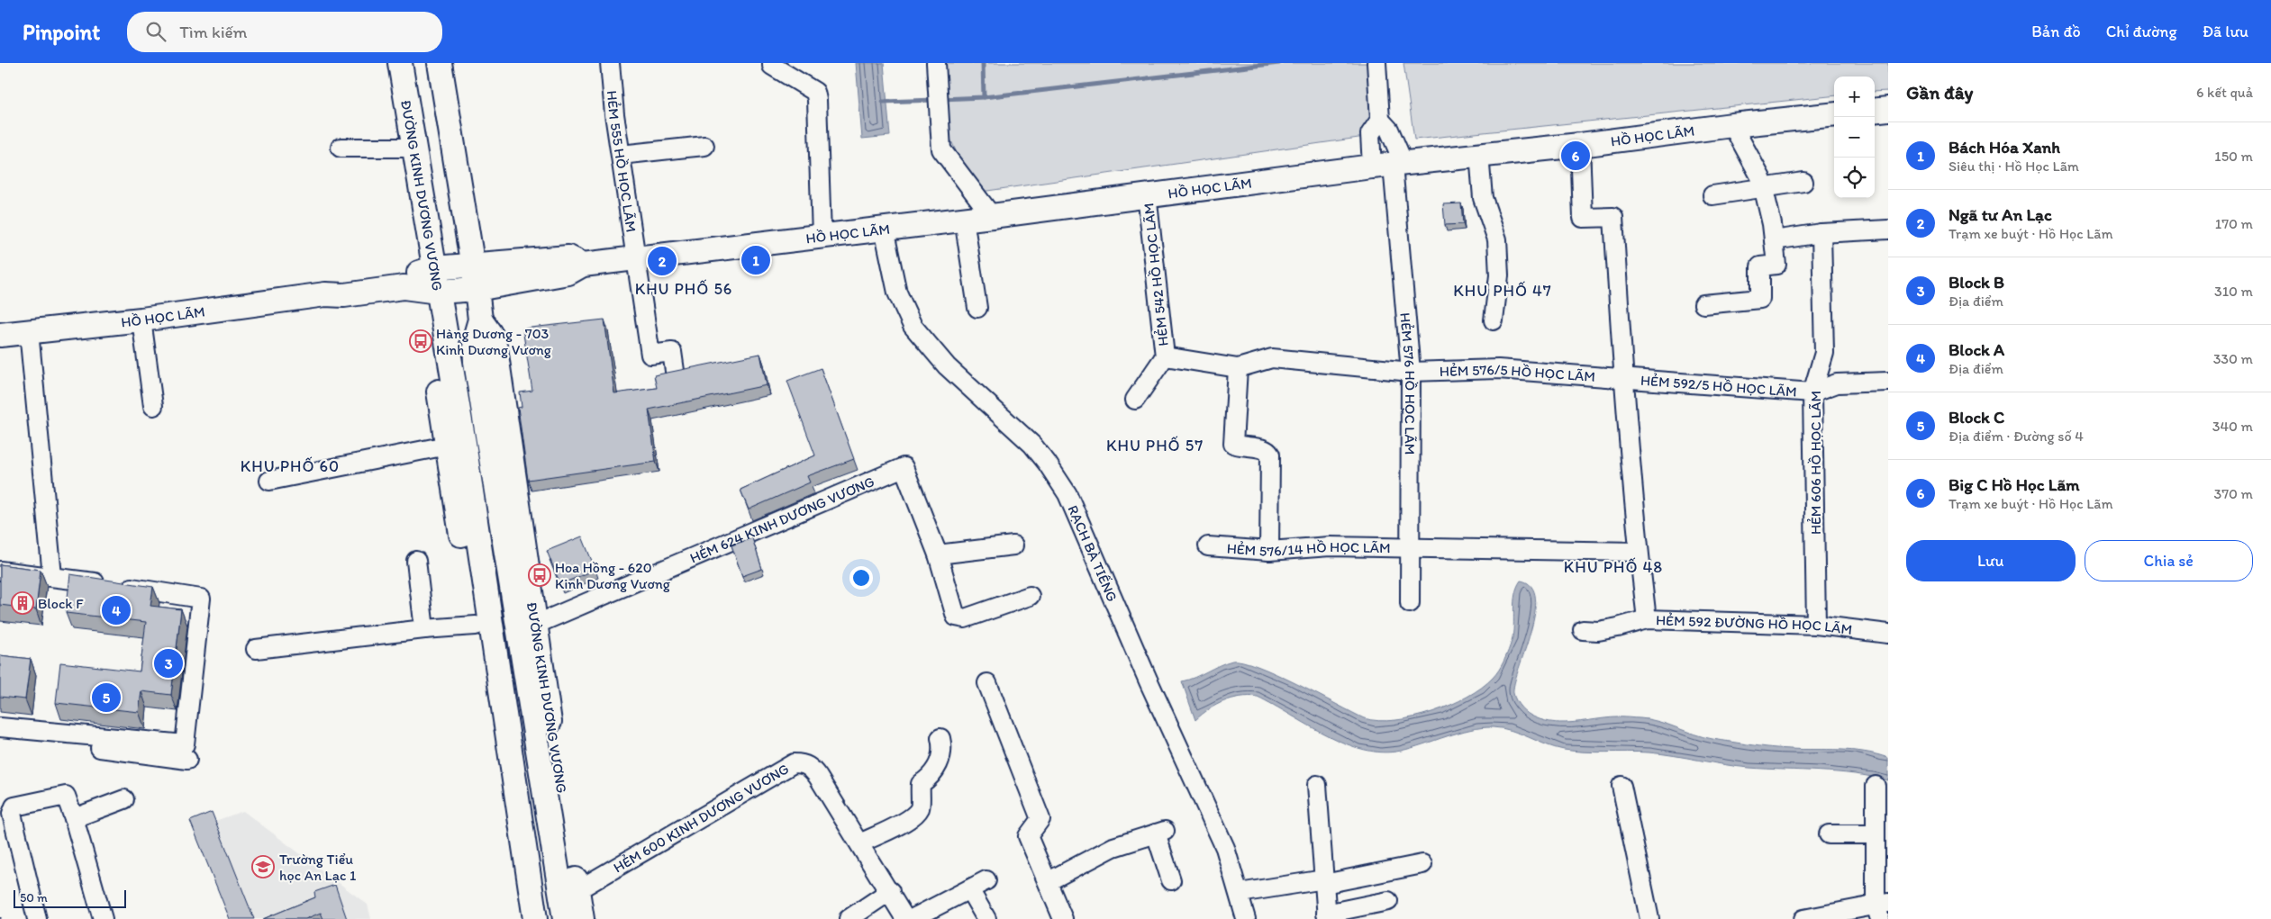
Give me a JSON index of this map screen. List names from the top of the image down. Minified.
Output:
{"streets":{"main road":["HỒ HỌC LÃM","ĐƯỜNG KINH DƯƠNG VƯƠNG"],"street":["HẺM 555 HỒ HỌC LÃM","HẺM 542 HỒ HỌC LÃM","HẺM 576/5 HỒ HỌC LÃM","HẺM 576 HỒ HỌC LÃM","HẺM 592/5 HỒ HỌC LÃM","HẺM 606 HỒ HỌC LÃM","HẺM 624 KINH DƯƠNG VƯƠNG","HẺM 576/14 HỒ HỌC LÃM","RẠCH BÀ TIẾNG","HẺM 592 ĐƯỜNG HỒ HỌC LÃM","HẺM 600 KINH DƯƠNG VƯƠNG"]},"crossings":[["HỒ HỌC LÃM","HẺM 555 HỒ HỌC LÃM"],["HỒ HỌC LÃM","ĐƯỜNG KINH DƯƠNG VƯƠNG"],["HỒ HỌC LÃM","HẺM 542 HỒ HỌC LÃM"],["HỒ HỌC LÃM","HẺM 576 HỒ HỌC LÃM"],["HỒ HỌC LÃM","RẠCH BÀ TIẾNG"],["HỒ HỌC LÃM","HẺM 592 ĐƯỜNG HỒ HỌC LÃM"],["ĐƯỜNG KINH DƯƠNG VƯƠNG","HẺM 624 KINH DƯƠNG VƯƠNG"],["ĐƯỜNG KINH DƯƠNG VƯƠNG","HẺM 600 KINH DƯƠNG VƯƠNG"],["HẺM 576/5 HỒ HỌC LÃM","HẺM 576 HỒ HỌC LÃM"],["HẺM 576/5 HỒ HỌC LÃM","HẺM 592/5 HỒ HỌC LÃM"],["HẺM 576/5 HỒ HỌC LÃM","HẺM 592 ĐƯỜNG HỒ HỌC LÃM"],["HẺM 576 HỒ HỌC LÃM","HẺM 576/14 HỒ HỌC LÃM"],["HẺM 592/5 HỒ HỌC LÃM","HẺM 606 HỒ HỌC LÃM"],["HẺM 592/5 HỒ HỌC LÃM","HẺM 592 ĐƯỜNG HỒ HỌC LÃM"],["HẺM 606 HỒ HỌC LÃM","HẺM 592 ĐƯỜNG HỒ HỌC LÃM"],["HẺM 576/14 HỒ HỌC LÃM","HẺM 592 ĐƯỜNG HỒ HỌC LÃM"]],"districts":["KHU PHỐ 56","KHU PHỐ 47","KHU PHỐ 57","KHU PHỐ 60","KHU PHỐ 48"],"places":{"bus stop":["Hàng Dương - 703 Kinh Dương Vương","Hoa Hồng - 620 Kinh Dương Vương"],"building":["Block F"],"school or university":["Trường Tiểu học An Lạc 1"]},"scale_bar":"50 m","page":{"header":"Pinpoint","search":"Tìm kiếm","nav":["Bản đồ","Chỉ đường","Đã lưu"],"heading":["Gần đây","6 kết quả"],"map_buttons":["+","−"],"list":[{"mark":"1","name":"Bách Hóa Xanh","note":"Siêu thị · Hồ Học Lãm","value":"150 m"},{"mark":"2","name":"Ngã tư An Lạc","note":"Trạm xe buýt · Hồ Học Lãm","value":"170 m"},{"mark":"3","name":"Block B","note":"Địa điểm","value":"310 m"},{"mark":"4","name":"Block A","note":"Địa điểm","value":"330 m"},{"mark":"5","name":"Block C","note":"Địa điểm · Đường số 4","value":"340 m"},{"mark":"6","name":"Big C Hồ Học Lãm","note":"Trạm xe buýt · Hồ Học Lãm","value":"370 m"}],"pins":["6","1","2","4","3","5"],"buttons":["Lưu","Chia sẻ"],"scale":"50 m"}}
